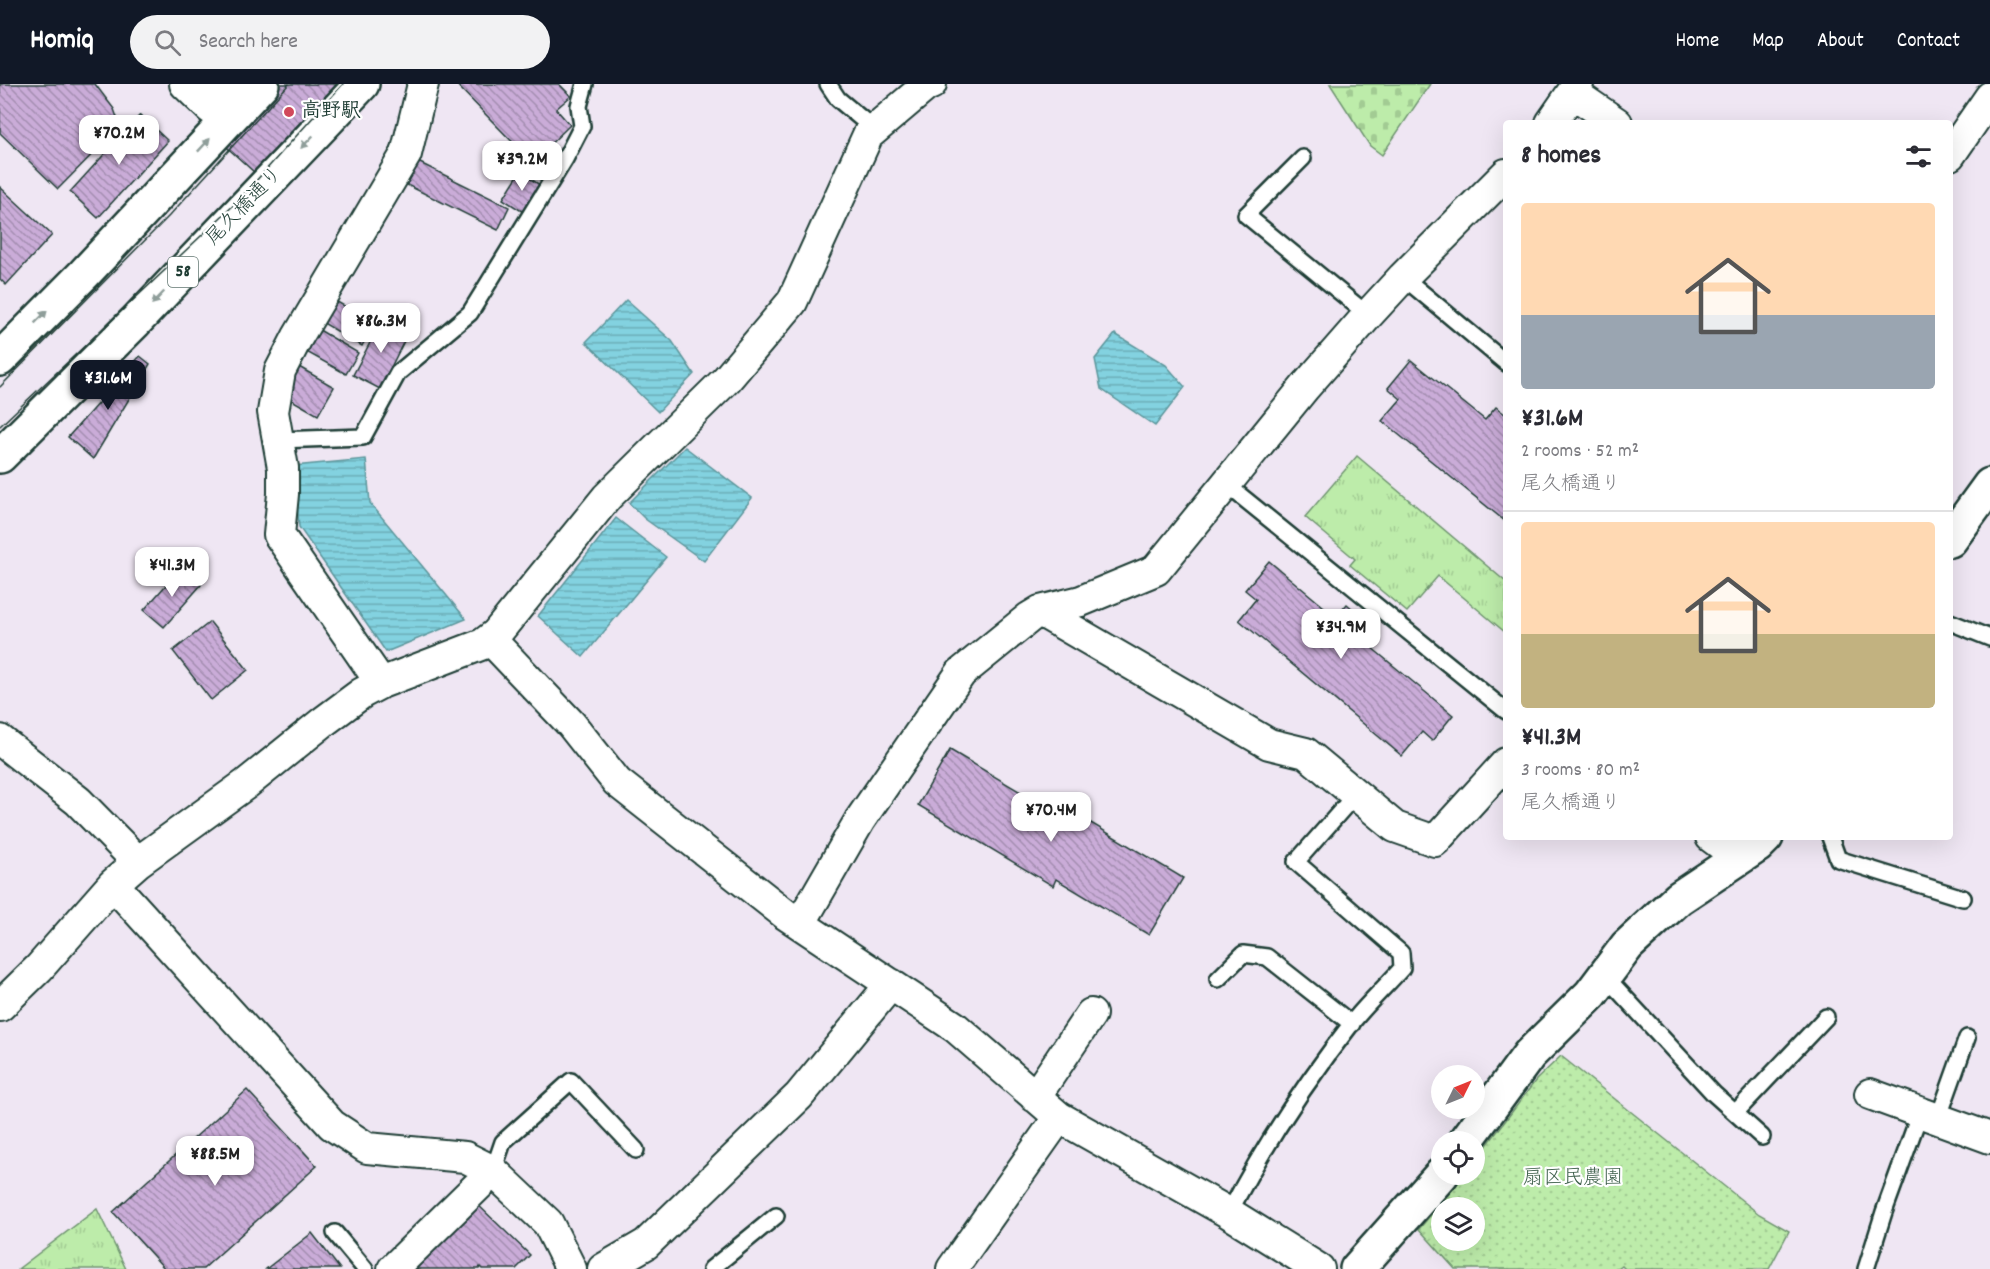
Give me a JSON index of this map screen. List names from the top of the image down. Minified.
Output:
{"streets":{"main road":["尾久橋通り","58"]},"parks":["扇区民農園"],"places":["高野駅"],"north":"top right","page":{"header":"Homiq","search":"Search here","nav":["Home","Map","About","Contact"],"price":["¥70.2M","¥39.2M","¥86.3M","¥31.6M","¥41.3M","¥34.9M","¥70.4M","¥88.5M"],"heading":"8 homes","list":[{"name":"¥31.6M","note":"2 rooms · 52 m² · 尾久橋通り"},{"name":"¥41.3M","note":"3 rooms · 80 m² · 尾久橋通り"}]}}
